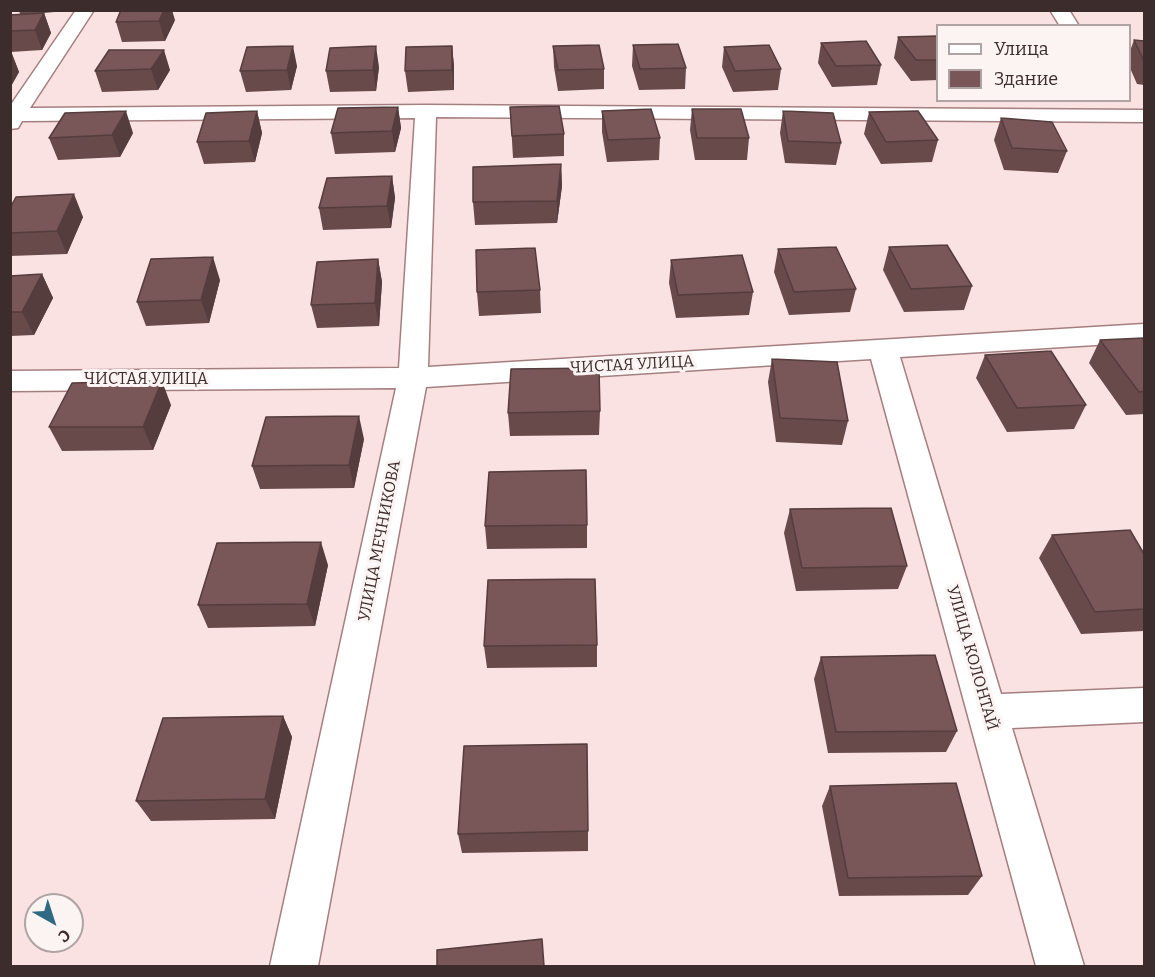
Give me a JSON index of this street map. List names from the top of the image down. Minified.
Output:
{"streets":{"street":["ЧИСТАЯ УЛИЦА","УЛИЦА МЕЧНИКОВА","УЛИЦА КОЛОНТАЙ"]},"crossings":[["ЧИСТАЯ УЛИЦА","УЛИЦА МЕЧНИКОВА"],["ЧИСТАЯ УЛИЦА","УЛИЦА КОЛОНТАЙ"]],"legend":["Улица","Здание"],"north":"bottom right"}
